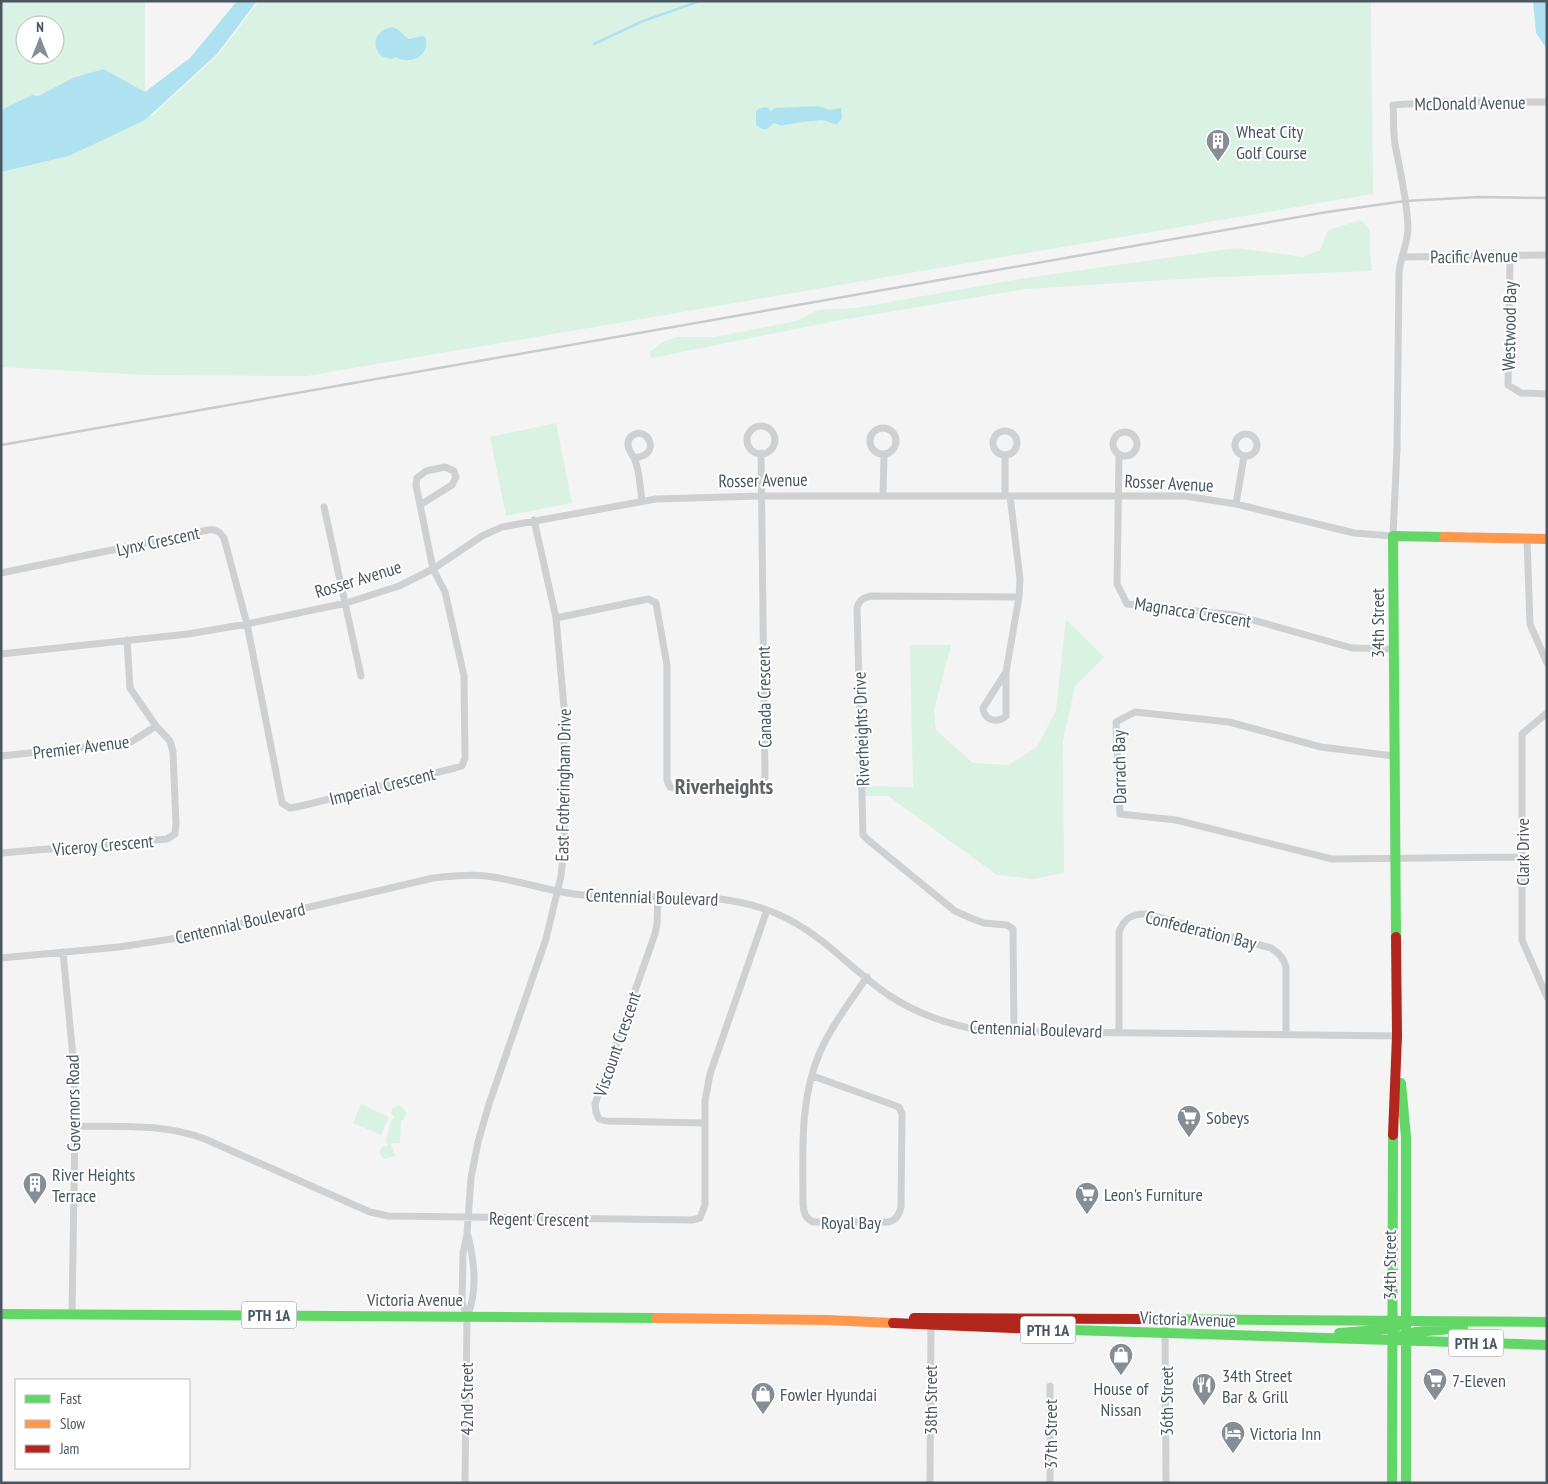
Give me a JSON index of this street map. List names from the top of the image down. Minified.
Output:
{"streets":{"main road":["Rosser Avenue","34th Street","Victoria Avenue","PTH 1A"],"street":["McDonald Avenue","Pacific Avenue","Westwood Bay","Lynx Crescent","Magnacca Crescent","Canada Crescent","Riverheights Drive","Premier Avenue","Darrach Bay","East Fotheringham Drive","Imperial Crescent","Viceroy Crescent","Clark Drive","Centennial Boulevard","Confederation Bay","Viscount Crescent","Governors Road","Regent Crescent","Royal Bay","42nd Street","38th Street","36th Street","37th Street"]},"crossings":[["McDonald Avenue","34th Street"],["Pacific Avenue","Westwood Bay"],["Pacific Avenue","34th Street"],["Rosser Avenue","Lynx Crescent"],["Rosser Avenue","Magnacca Crescent"],["Rosser Avenue","34th Street"],["Rosser Avenue","Canada Crescent"],["Rosser Avenue","East Fotheringham Drive"],["Rosser Avenue","Imperial Crescent"],["Rosser Avenue","Viceroy Crescent"],["Lynx Crescent","Imperial Crescent"],["Magnacca Crescent","34th Street"],["34th Street","Darrach Bay"],["34th Street","Centennial Boulevard"],["34th Street","Victoria Avenue"],["Canada Crescent","East Fotheringham Drive"],["Riverheights Drive","Centennial Boulevard"],["Premier Avenue","Viceroy Crescent"],["East Fotheringham Drive","Centennial Boulevard"],["East Fotheringham Drive","Regent Crescent"],["East Fotheringham Drive","Victoria Avenue"],["East Fotheringham Drive","42nd Street"],["Centennial Boulevard","Confederation Bay"],["Centennial Boulevard","Viscount Crescent"],["Centennial Boulevard","Governors Road"],["Centennial Boulevard","Regent Crescent"],["Centennial Boulevard","Royal Bay"],["Viscount Crescent","Regent Crescent"],["Governors Road","Regent Crescent"],["Governors Road","Victoria Avenue"],["Victoria Avenue","42nd Street"],["Victoria Avenue","38th Street"],["Victoria Avenue","36th Street"]],"districts":["Riverheights"],"places":{"building":["Wheat City Golf Course","River Heights Terrace"],"supermarket":["Sobeys","Leon's Furniture","7-Eleven"],"shop":["House of Nissan","Fowler Hyundai"],"restaurant":["34th Street Bar & Grill"],"hotel":["Victoria Inn"]},"legend":["Fast","Slow","Jam"],"north":"top"}
